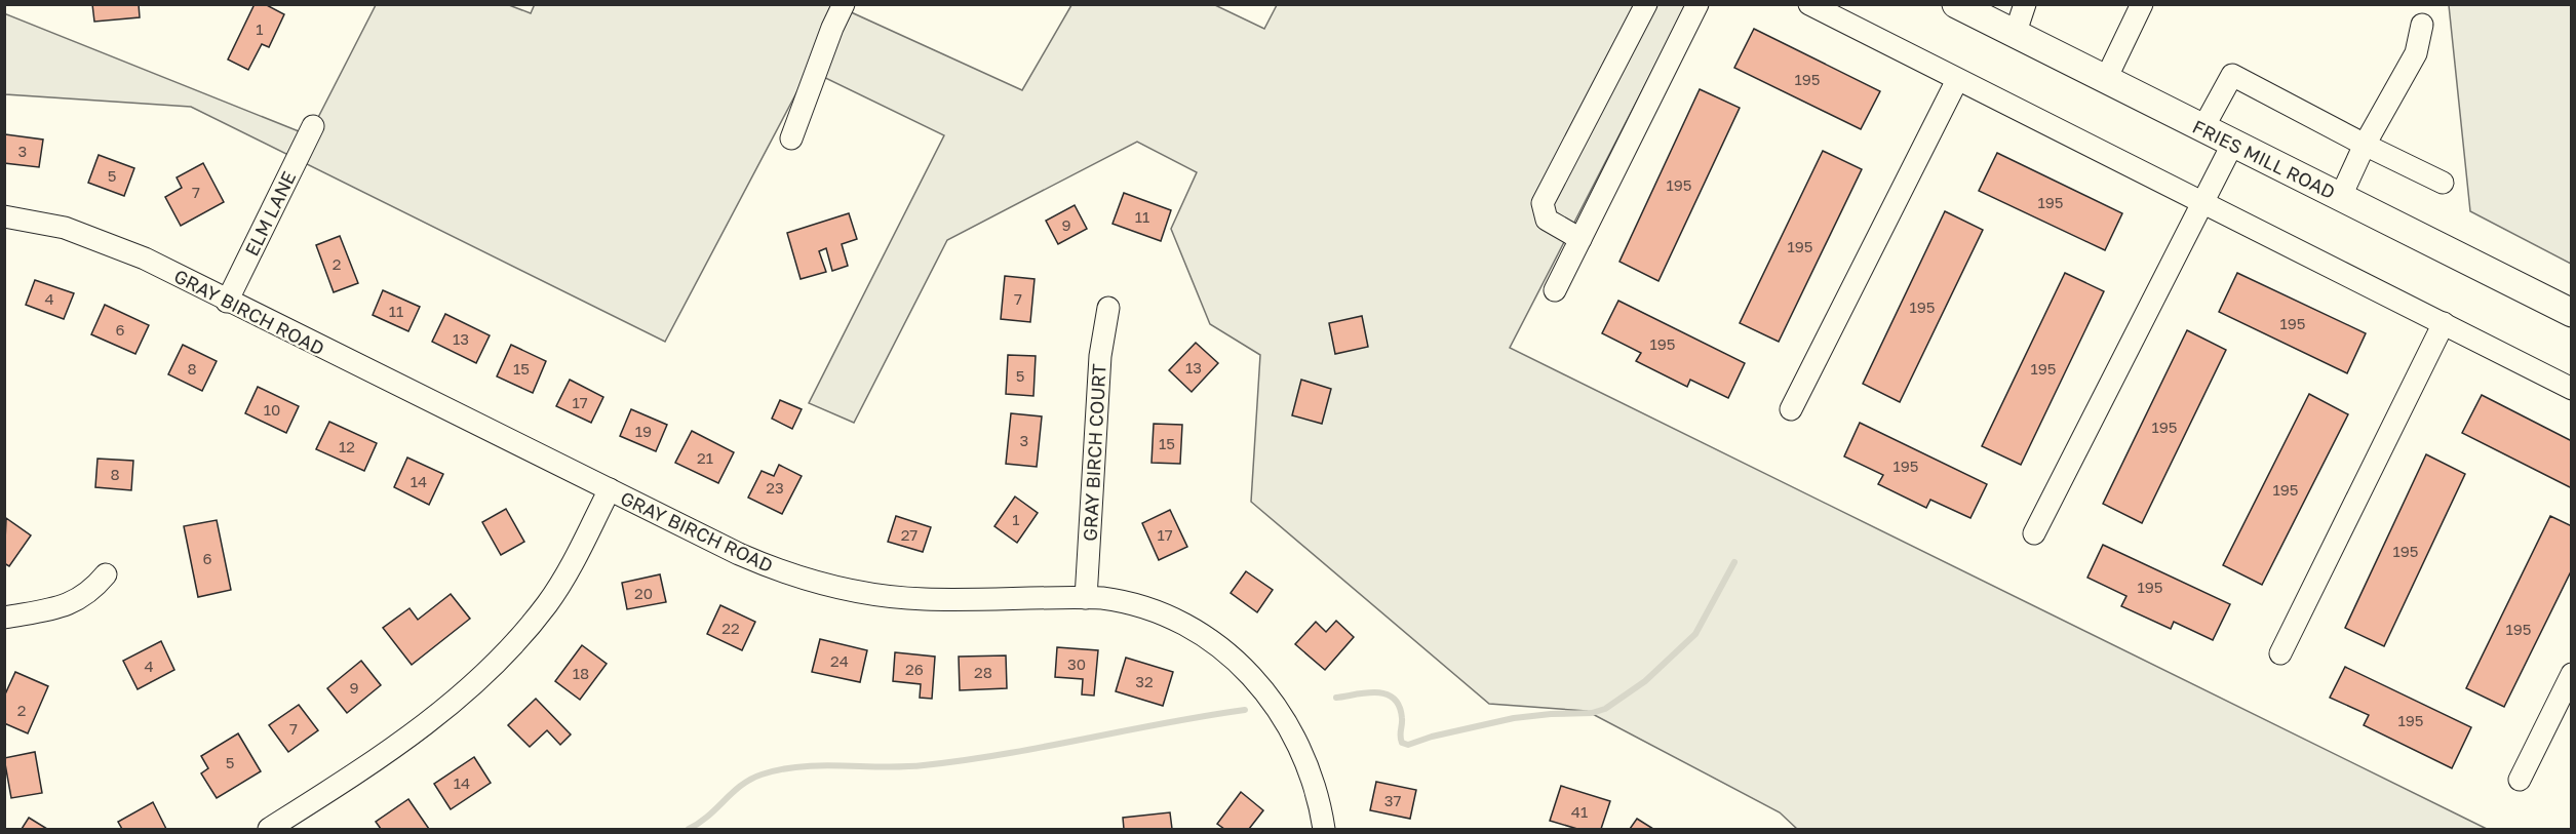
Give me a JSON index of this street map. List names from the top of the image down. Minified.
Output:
{"streets":{"main road":["FRIES MILL ROAD"],"street":["ELM LANE","GRAY BIRCH ROAD","GRAY BIRCH COURT"]},"crossings":[["ELM LANE","GRAY BIRCH ROAD"],["GRAY BIRCH ROAD","GRAY BIRCH COURT"]],"house_numbers":["1","195","3","5","195","7","195","11","9","195","2","4","7","195","11","195","6","13","195","13","8","15","195","5","17","10","195","19","3","15","12","21","195","8","14","23","195","1","27","17","195","6","195","20","22","195","24","30","4","26","28","18","32","9","2","195","7","5","14","37","41"]}
